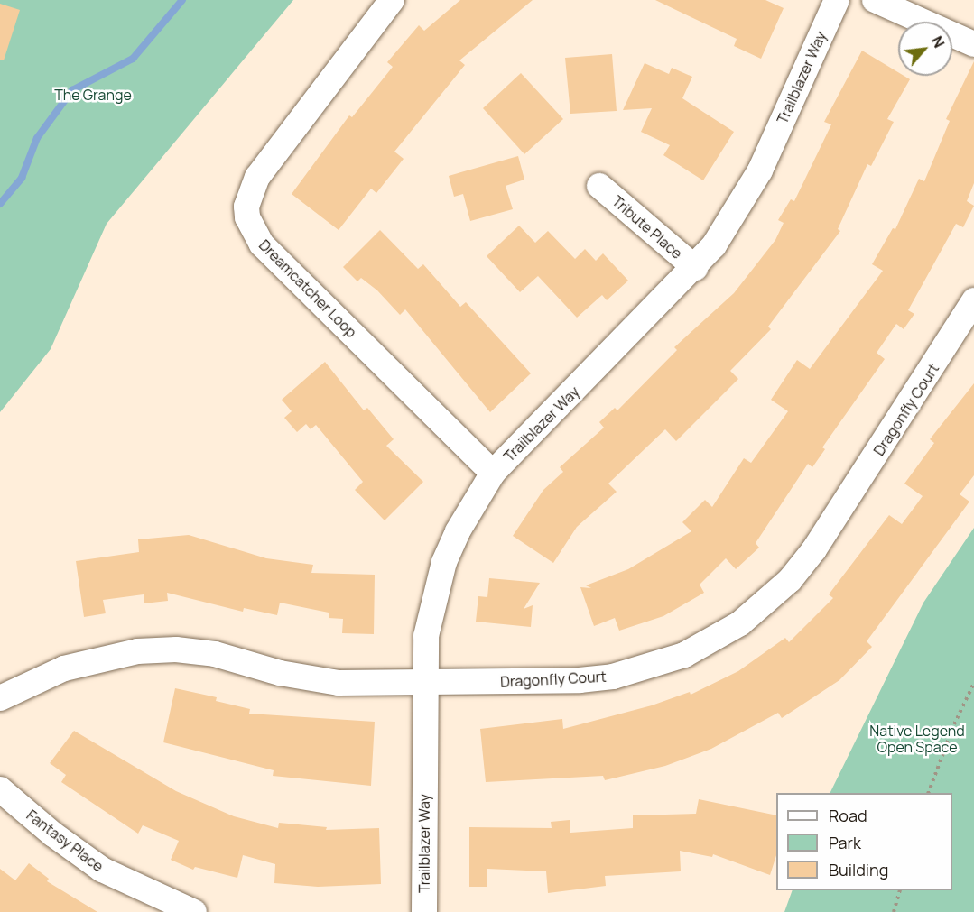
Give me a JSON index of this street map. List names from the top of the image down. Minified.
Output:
{"streets":{"street":["Trailblazer Way","Tribute Place","Dreamcatcher Loop","Dragonfly Court","Fantasy Place"]},"crossings":[["Trailblazer Way","Tribute Place"],["Trailblazer Way","Dreamcatcher Loop"],["Trailblazer Way","Dragonfly Court"]],"parks":["The Grange","Native Legend Open Space"],"legend":["Road","Park","Building"],"north":"top right"}
